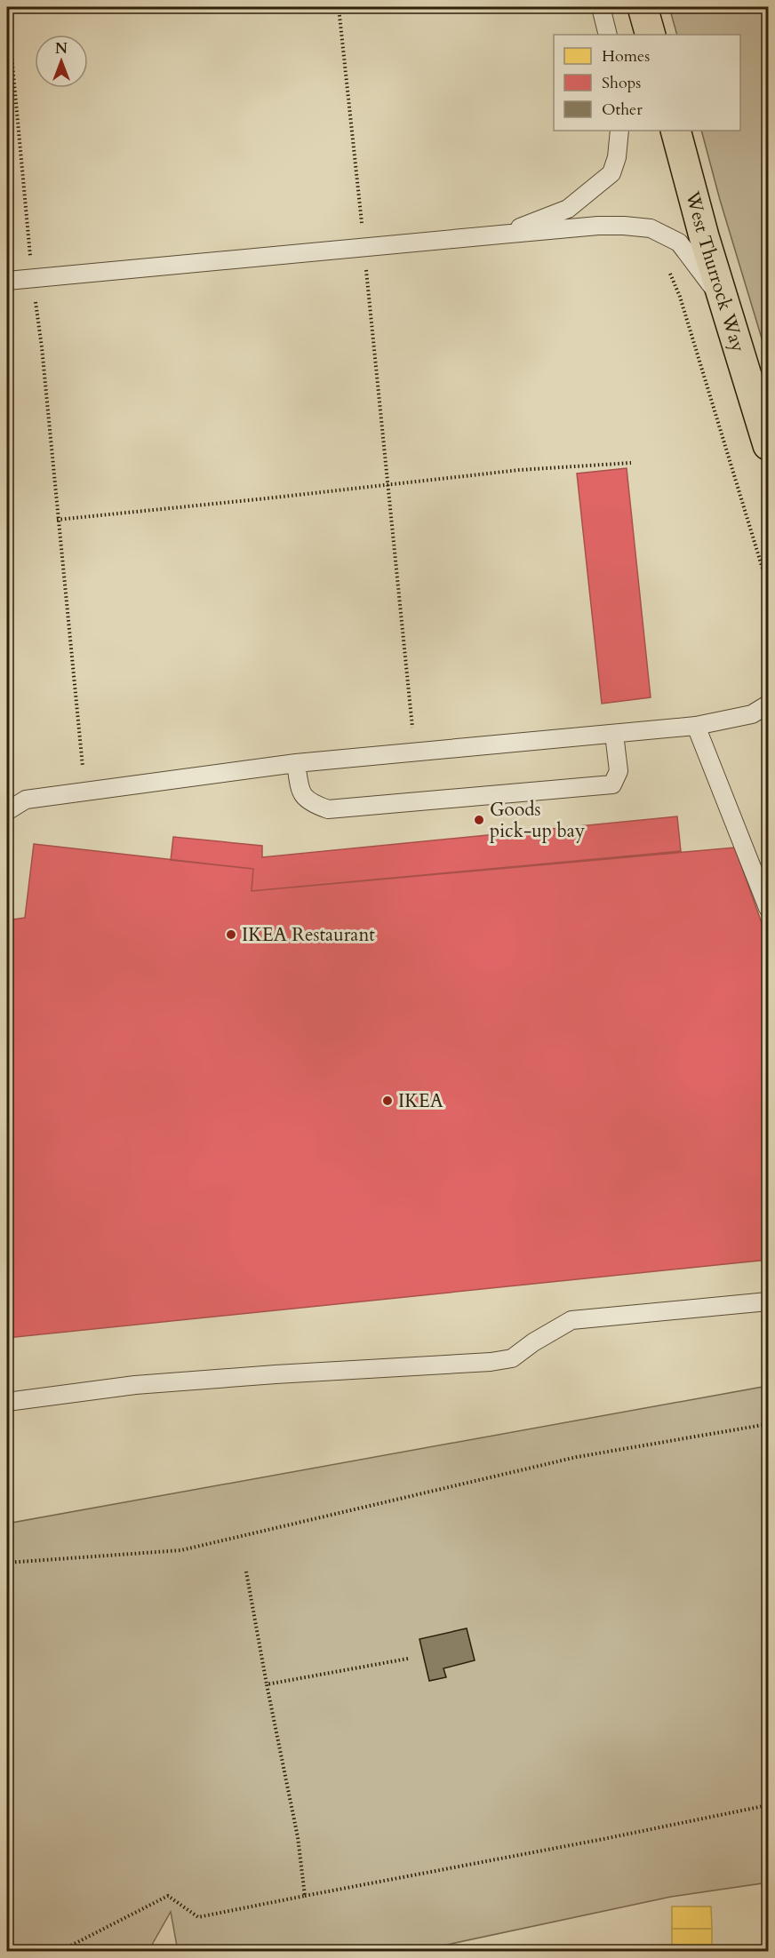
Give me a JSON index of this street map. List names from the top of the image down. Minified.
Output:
{"streets":{"main road":["West Thurrock Way"]},"places":["Goods pick-up bay","IKEA Restaurant","IKEA"],"legend":["Homes","Shops","Other"],"north":"top"}
